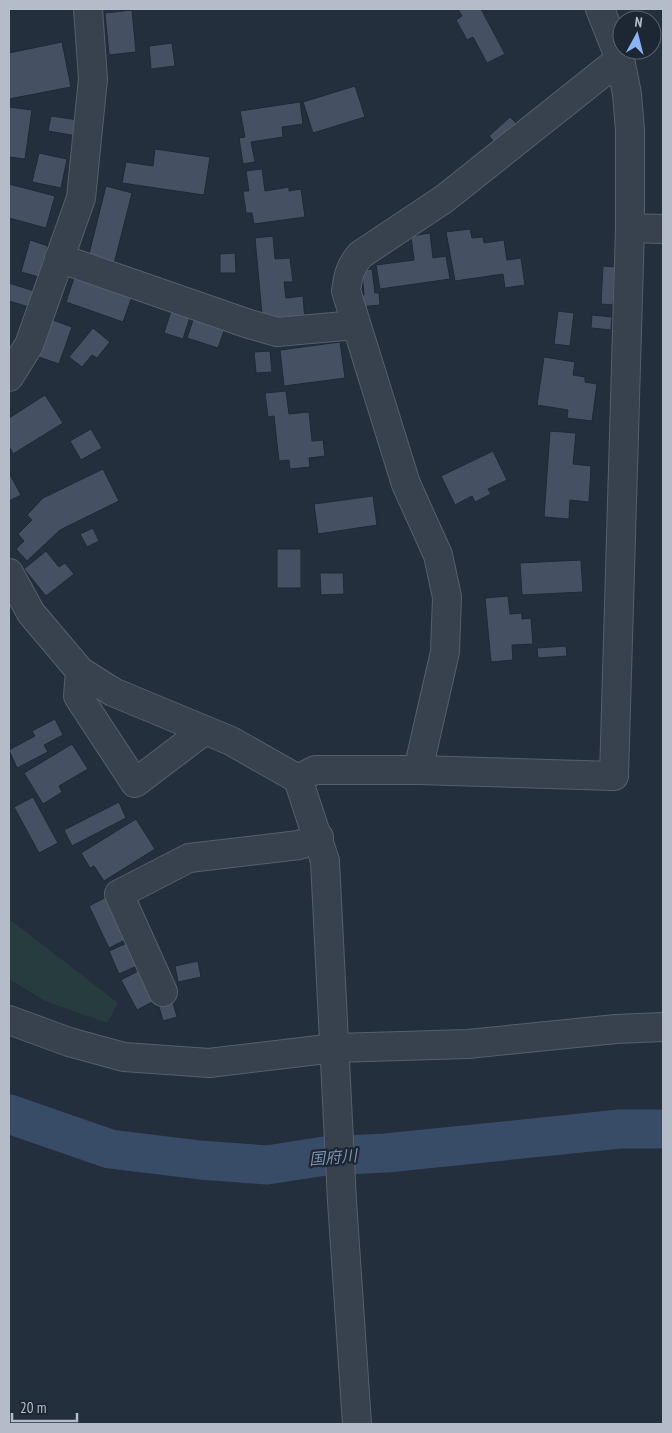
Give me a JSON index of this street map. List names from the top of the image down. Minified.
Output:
{"water":["国府川"],"scale_bar":"20 m","north":"top"}
